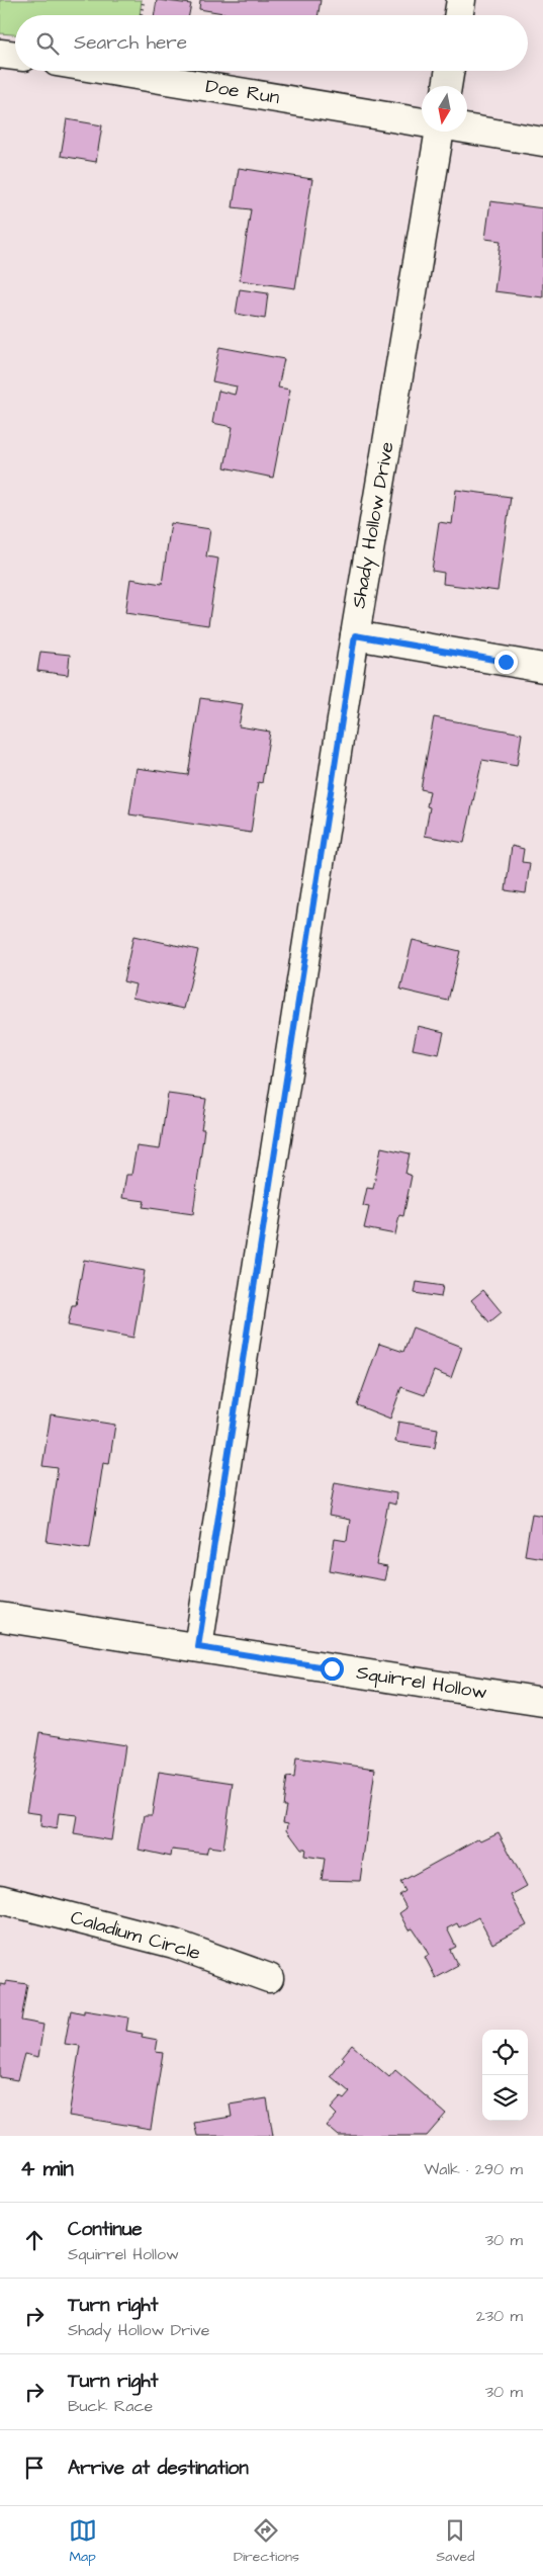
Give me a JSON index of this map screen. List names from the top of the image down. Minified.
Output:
{"streets":{"street":["Doe Run","Shady Hollow Drive","Squirrel Hollow","Caladium Circle"]},"crossings":[["Shady Hollow Drive","Squirrel Hollow"]],"north":"bottom","page":{"search":"Search here","heading":["4 min","Walk · 290 m"],"list":[["Continue","Squirrel Hollow","30 m"],["Turn right","Shady Hollow Drive","230 m"],["Turn right","Buck Race","30 m"],"Arrive at destination"],"nav":["Map","Directions","Saved"]}}
